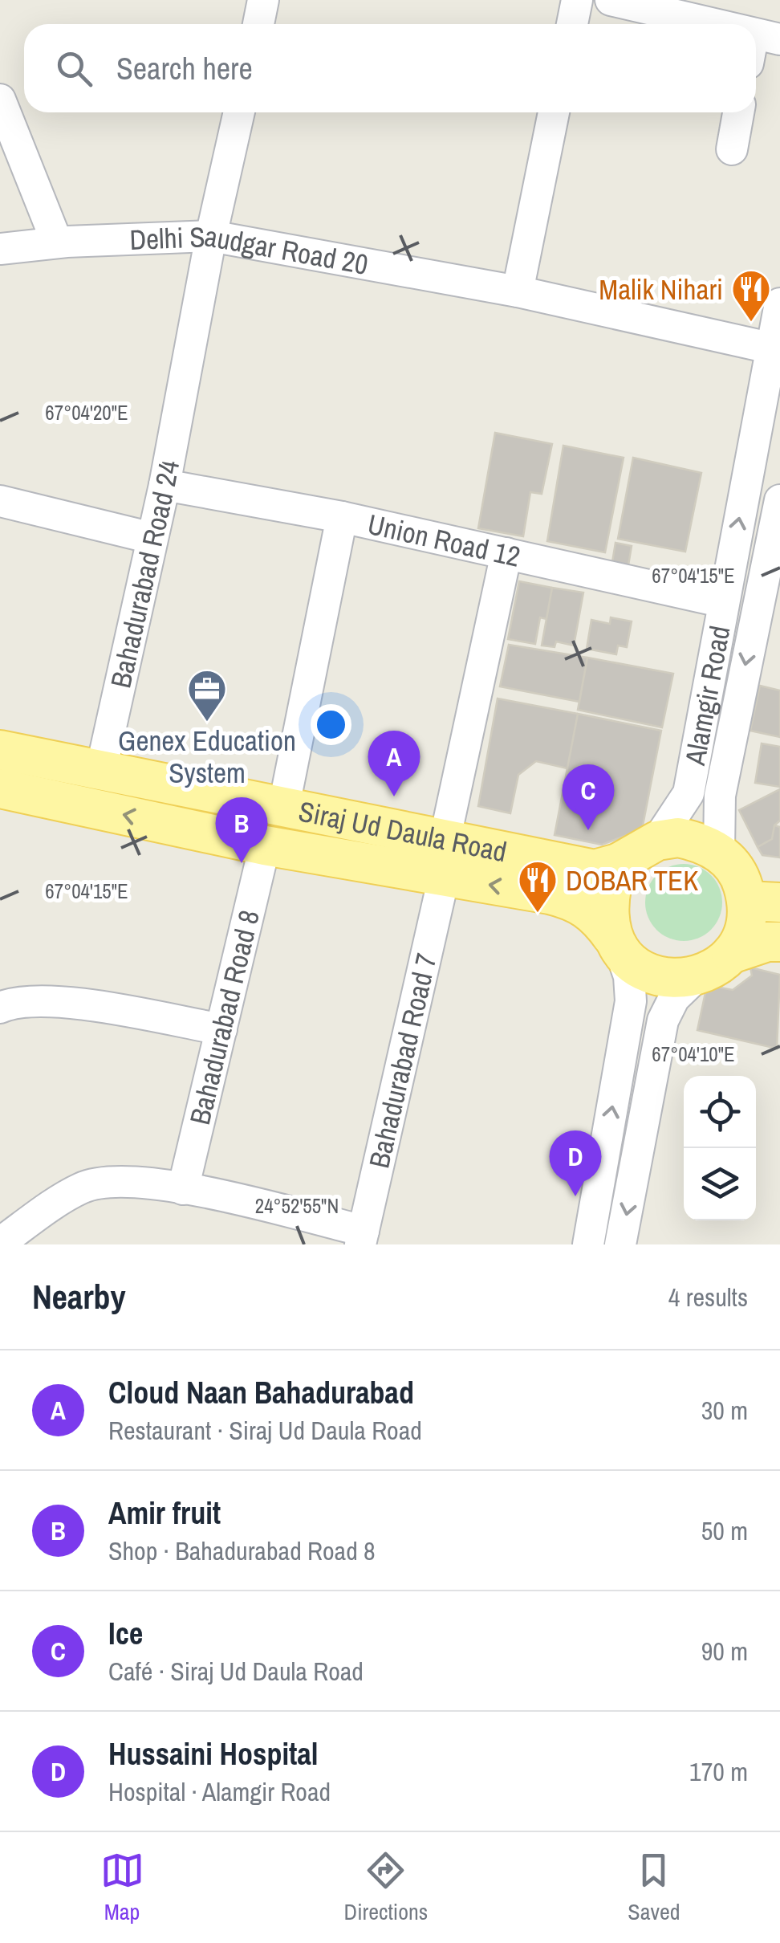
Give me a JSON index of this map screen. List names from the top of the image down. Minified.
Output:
{"streets":{"main road":["Siraj Ud Daula Road"],"street":["Delhi Saudgar Road 20","Union Road 12","Bahadurabad Road 24","Alamgir Road","Bahadurabad Road 8","Bahadurabad Road 7"]},"crossings":[["Delhi Saudgar Road 20","Bahadurabad Road 24"],["Delhi Saudgar Road 20","Alamgir Road"],["Union Road 12","Bahadurabad Road 24"],["Union Road 12","Alamgir Road"],["Union Road 12","Bahadurabad Road 7"],["Bahadurabad Road 24","Siraj Ud Daula Road"],["Alamgir Road","Siraj Ud Daula Road"],["Siraj Ud Daula Road","Bahadurabad Road 8"],["Siraj Ud Daula Road","Bahadurabad Road 7"]],"places":{"restaurant":["Malik Nihari","DOBAR TEK"],"office":["Genex Education System"]},"page":{"search":"Search here","pins":["A","C","B","D"],"heading":["Nearby","4 results"],"list":[{"mark":"A","name":"Cloud Naan Bahadurabad","note":"Restaurant · Siraj Ud Daula Road","value":"30 m"},{"mark":"B","name":"Amir fruit","note":"Shop · Bahadurabad Road 8","value":"50 m"},{"mark":"C","name":"Ice","note":"Café · Siraj Ud Daula Road","value":"90 m"},{"mark":"D","name":"Hussaini Hospital","note":"Hospital · Alamgir Road","value":"170 m"}],"nav":["Map","Directions","Saved"]},"coordinates":["67°04'20\"E","67°04'15\"E","67°04'10\"E","24°52'55\"N"]}
